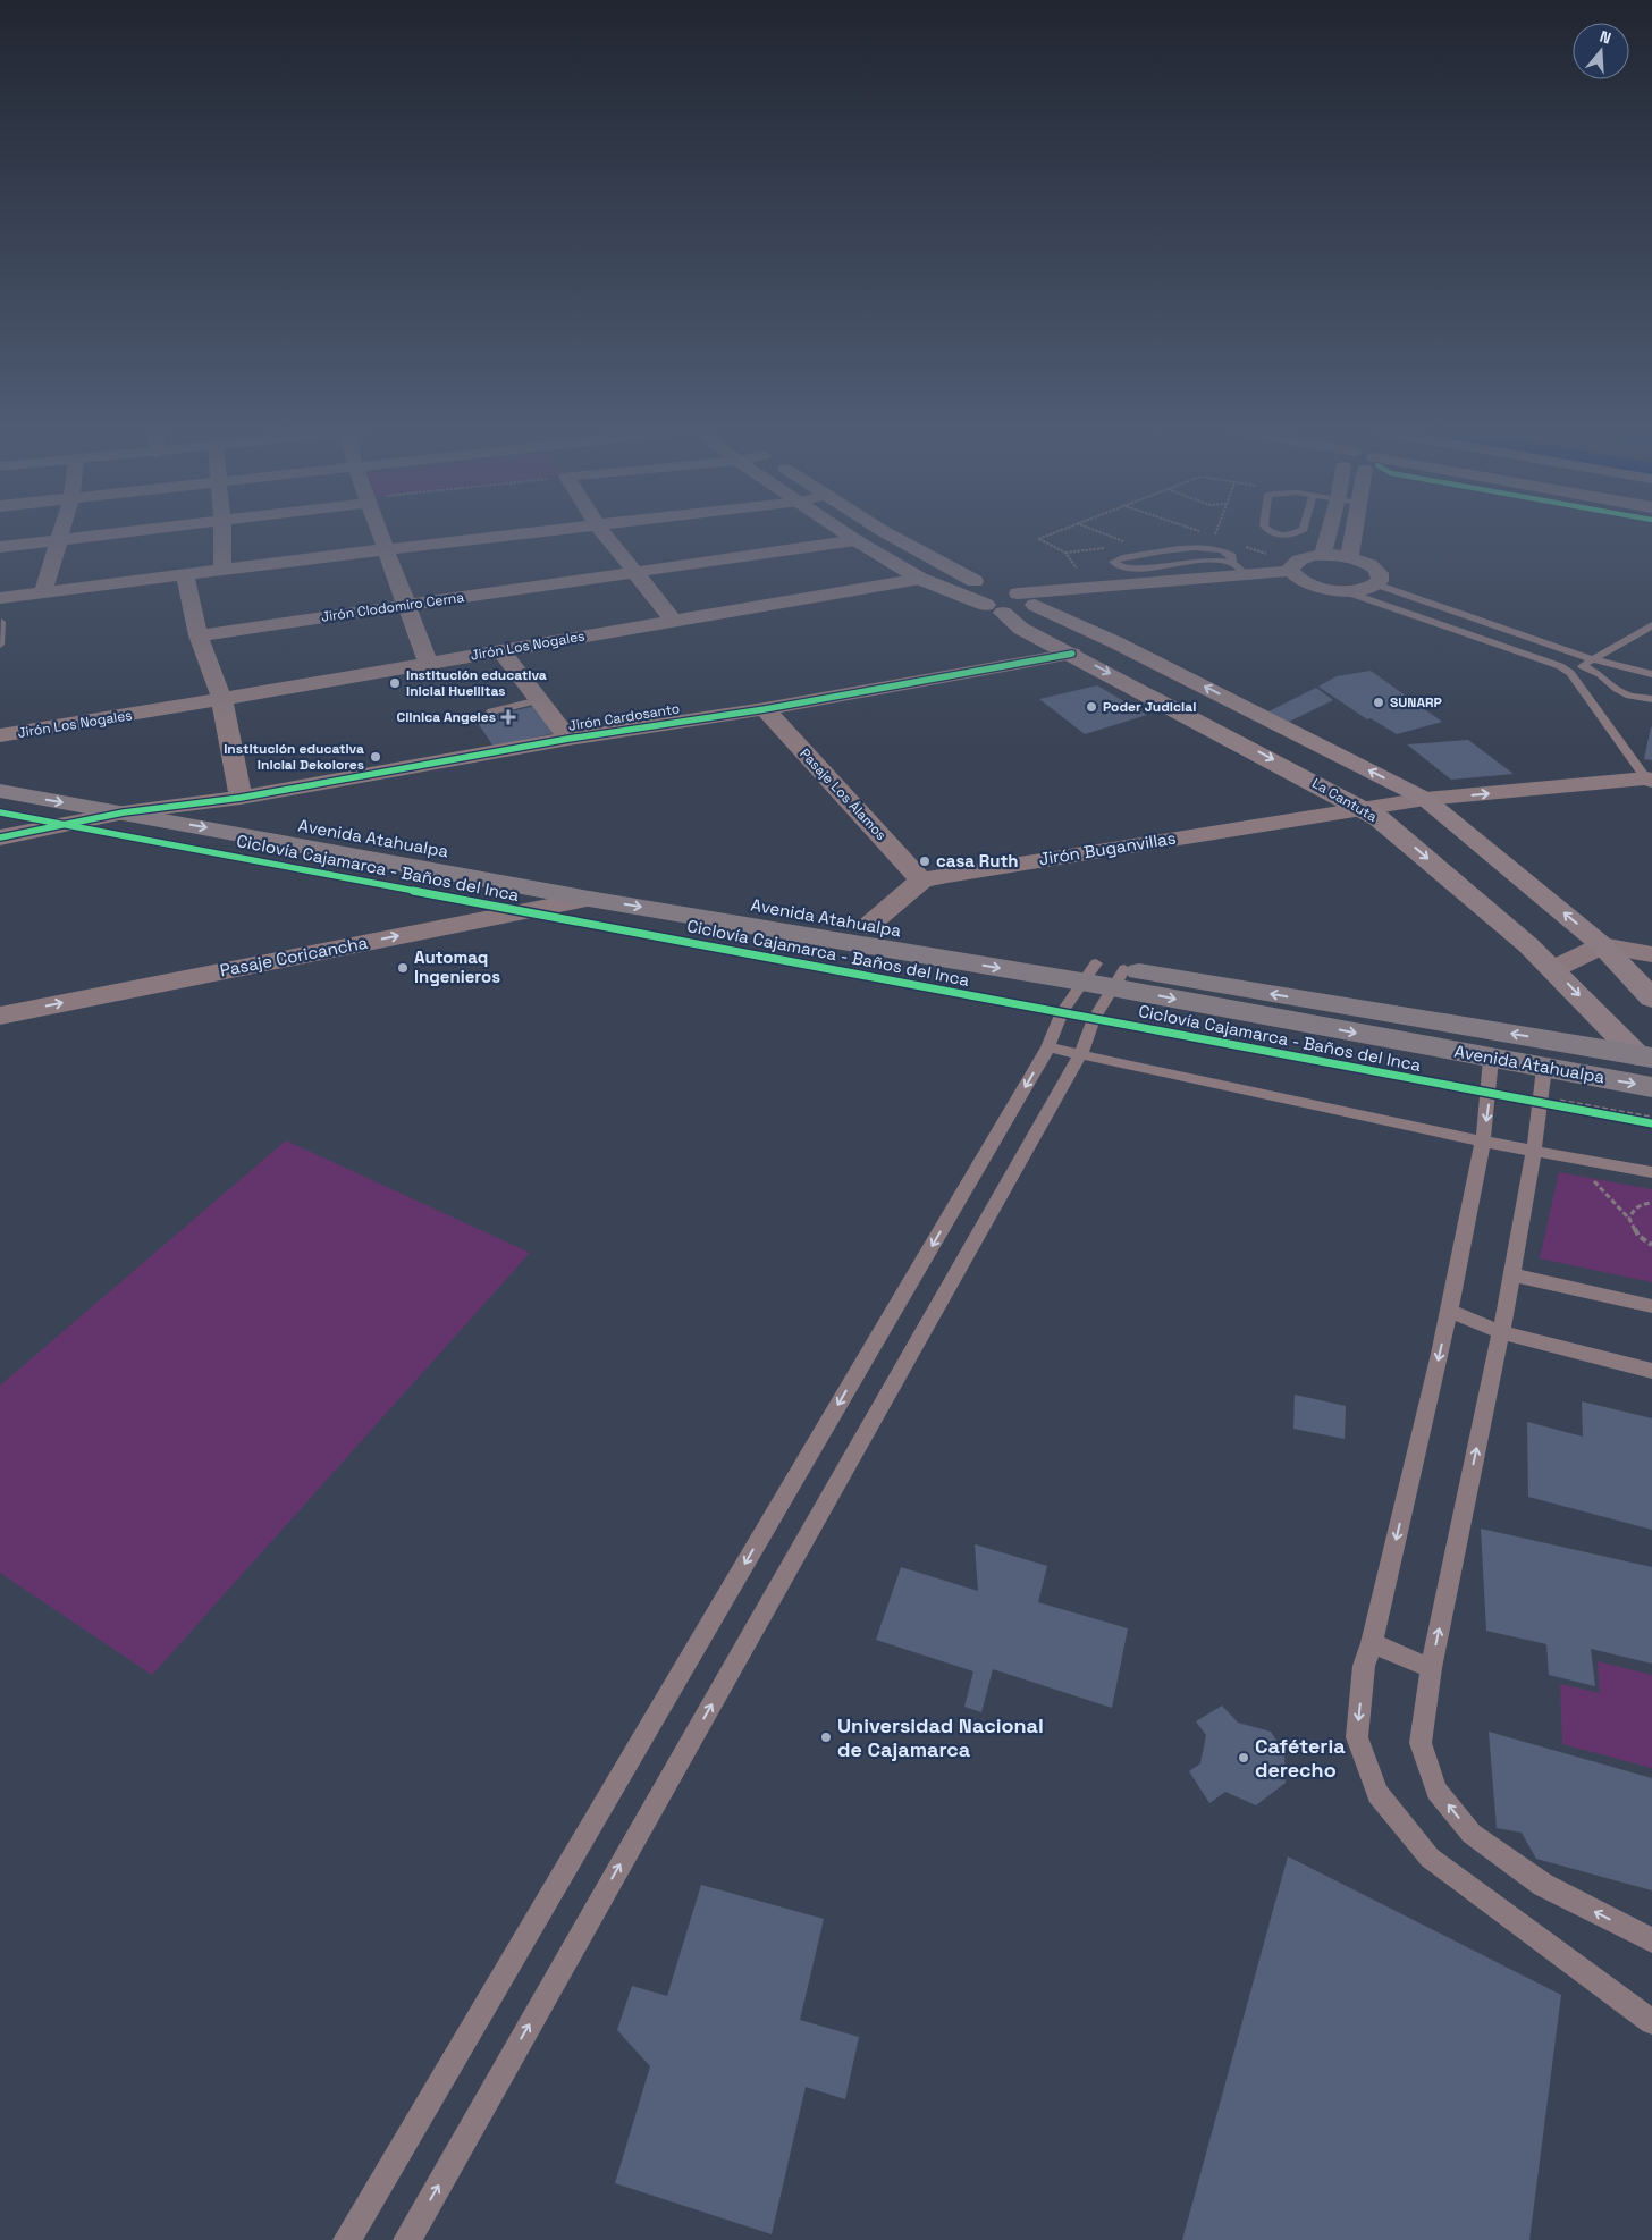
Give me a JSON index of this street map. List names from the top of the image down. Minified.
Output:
{"streets":{"main road":["Avenida Atahualpa"],"street":["Jirón Clodomiro Cerna","Jirón Los Nogales","Jirón Cardosanto","Pasaje Los Álamos","La Cantuta","Jirón Buganvillas","Pasaje Coricancha"],"cycle path":["Ciclovía Cajamarca - Baños del Inca"]},"crossings":[["Jirón Clodomiro Cerna","La Cantuta"],["Jirón Los Nogales","La Cantuta"],["Jirón Cardosanto","Pasaje Los Álamos"],["Jirón Cardosanto","La Cantuta"],["Jirón Cardosanto","Avenida Atahualpa"],["Pasaje Los Álamos","Jirón Buganvillas"],["La Cantuta","Avenida Atahualpa"],["La Cantuta","Jirón Buganvillas"],["Avenida Atahualpa","Pasaje Coricancha"]],"one_way":["Pasaje Coricancha"],"places":{"other":["Institución educativa inicial Huellitas","SUNARP","Poder Judicial","Institución educativa inicial Dekolores","casa Ruth","Automaq Ingenieros","Universidad Nacional de Cajamarca","Caféteria derecho"],"health":["Clinica Angeles"]},"north":"top"}
